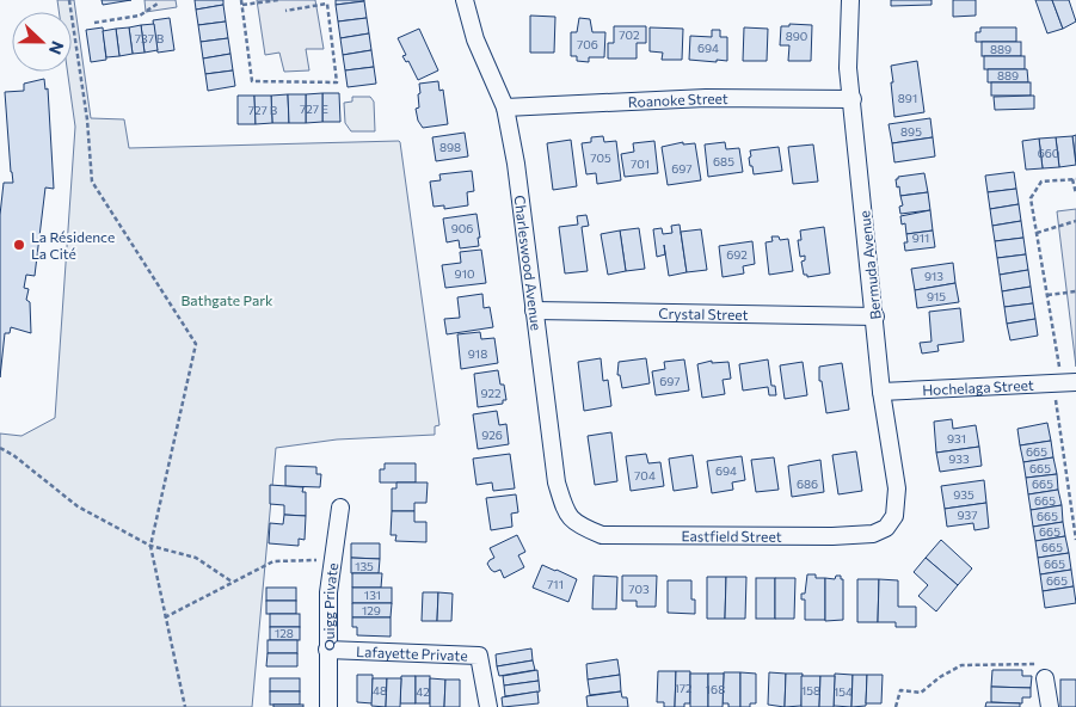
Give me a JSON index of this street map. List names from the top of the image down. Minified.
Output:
{"streets":{"street":["Roanoke Street","Charleswood Avenue","Bermuda Avenue","Crystal Street","Hochelaga Street","Eastfield Street","Quigg Private","Lafayette Private"]},"crossings":[["Roanoke Street","Charleswood Avenue"],["Roanoke Street","Bermuda Avenue"],["Charleswood Avenue","Crystal Street"],["Charleswood Avenue","Eastfield Street"],["Bermuda Avenue","Crystal Street"],["Bermuda Avenue","Hochelaga Street"],["Bermuda Avenue","Eastfield Street"],["Quigg Private","Lafayette Private"]],"parks":["Bathgate Park"],"places":["La Résidence La Cité"],"house_numbers":["702","890","737 B","706","694","889","889","891","727 E","727 B","895","898","660","705","685","701","697","906","911","692","910","913","915","918","697","922","926","931","665","933","665","694","704","686","665","935","665","937","665","665","665","665","135","665","711","703","131","129","128","172","168","48","158","42","154"],"north":"right"}
